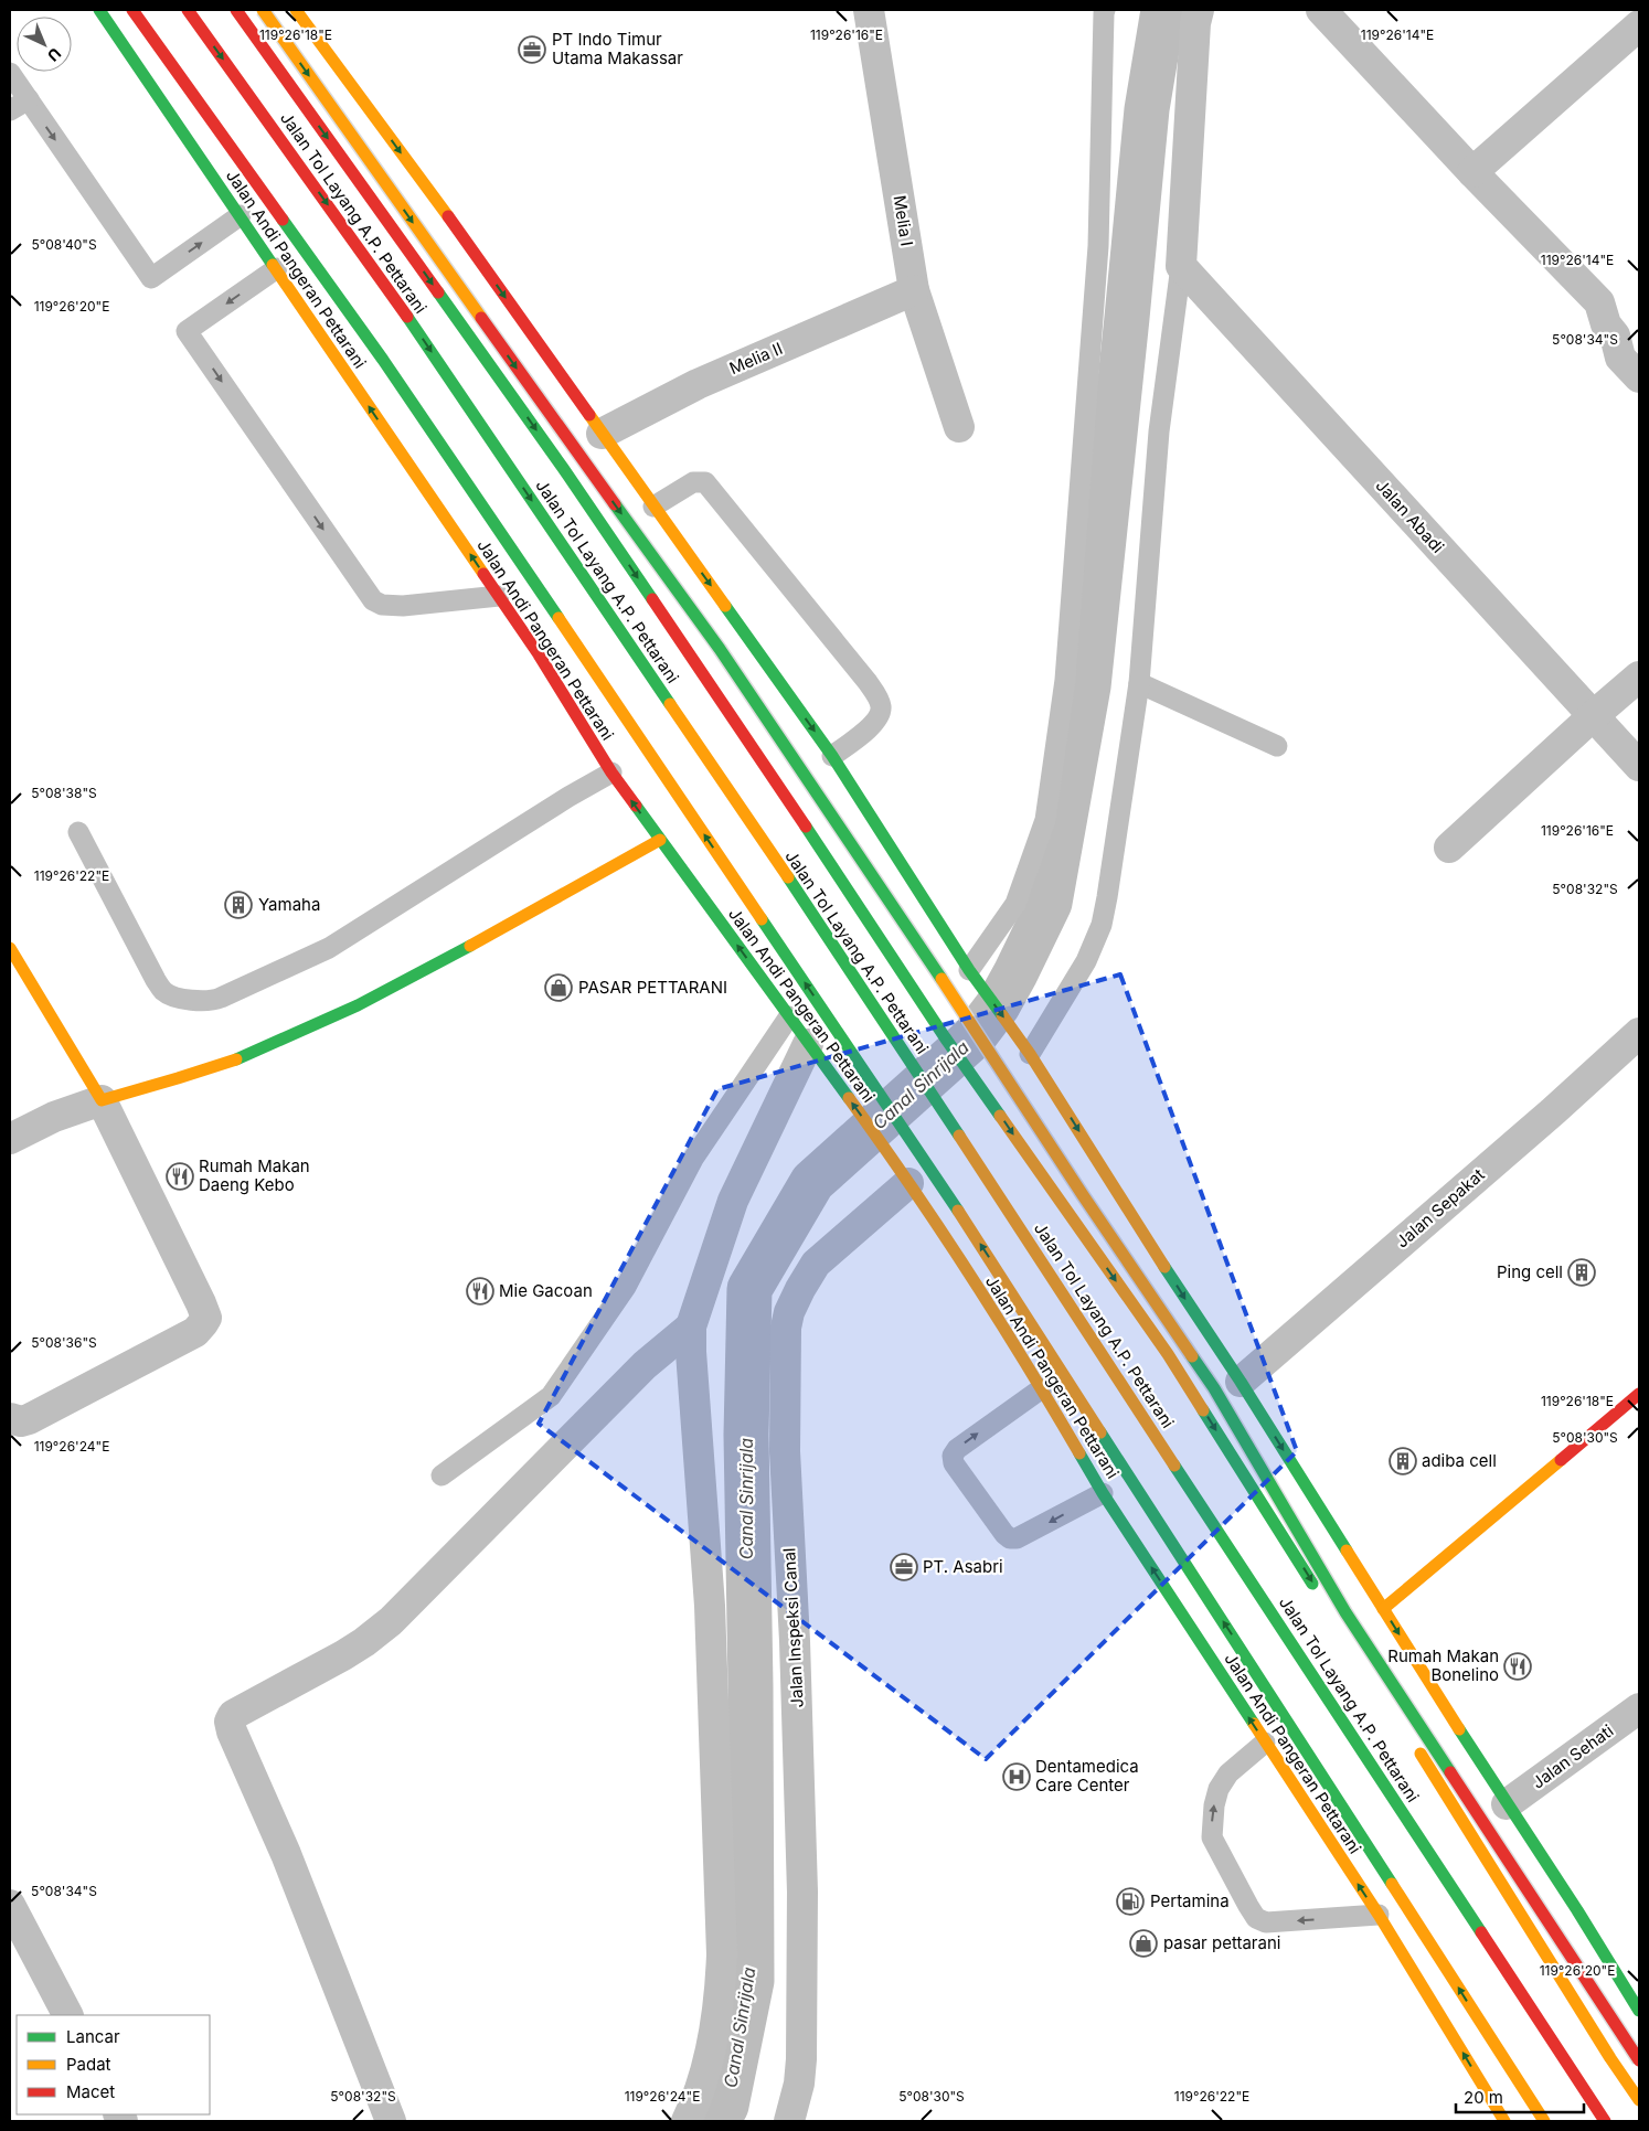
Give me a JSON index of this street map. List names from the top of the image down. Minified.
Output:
{"streets":{"main road":["Jalan Tol Layang A.P. Pettarani","Jalan Andi Pangeran Pettarani"],"street":["Melia I","Melia II","Jalan Abadi","Jalan Sepakat","Jalan Inspeksi Canal","Jalan Sehati"]},"crossings":[["Melia I","Melia II"],["Jalan Andi Pangeran Pettarani","Jalan Inspeksi Canal"]],"water":["Canal Sinrijala"],"places":{"office":["PT Indo Timur Utama Makassar","PT. Asabri"],"building":["Yamaha","Ping cell","adiba cell"],"shop":["PASAR PETTARANI","pasar pettarani"],"restaurant":["Rumah Makan Daeng Kebo","Mie Gacoan","Rumah Makan Bonelino"],"hospital":["Dentamedica Care Center"],"fuel station":["Pertamina"]},"legend":["Lancar","Padat","Macet"],"scale_bar":"20 m","north":"bottom right","coordinates":["119°26'18\"E","119°26'16\"E","119°26'14\"E","5°08'40\"S","119°26'20\"E","5°08'34\"S","5°08'38\"S","119°26'22\"E","5°08'32\"S","5°08'36\"S","5°08'30\"S","119°26'24\"E"]}
